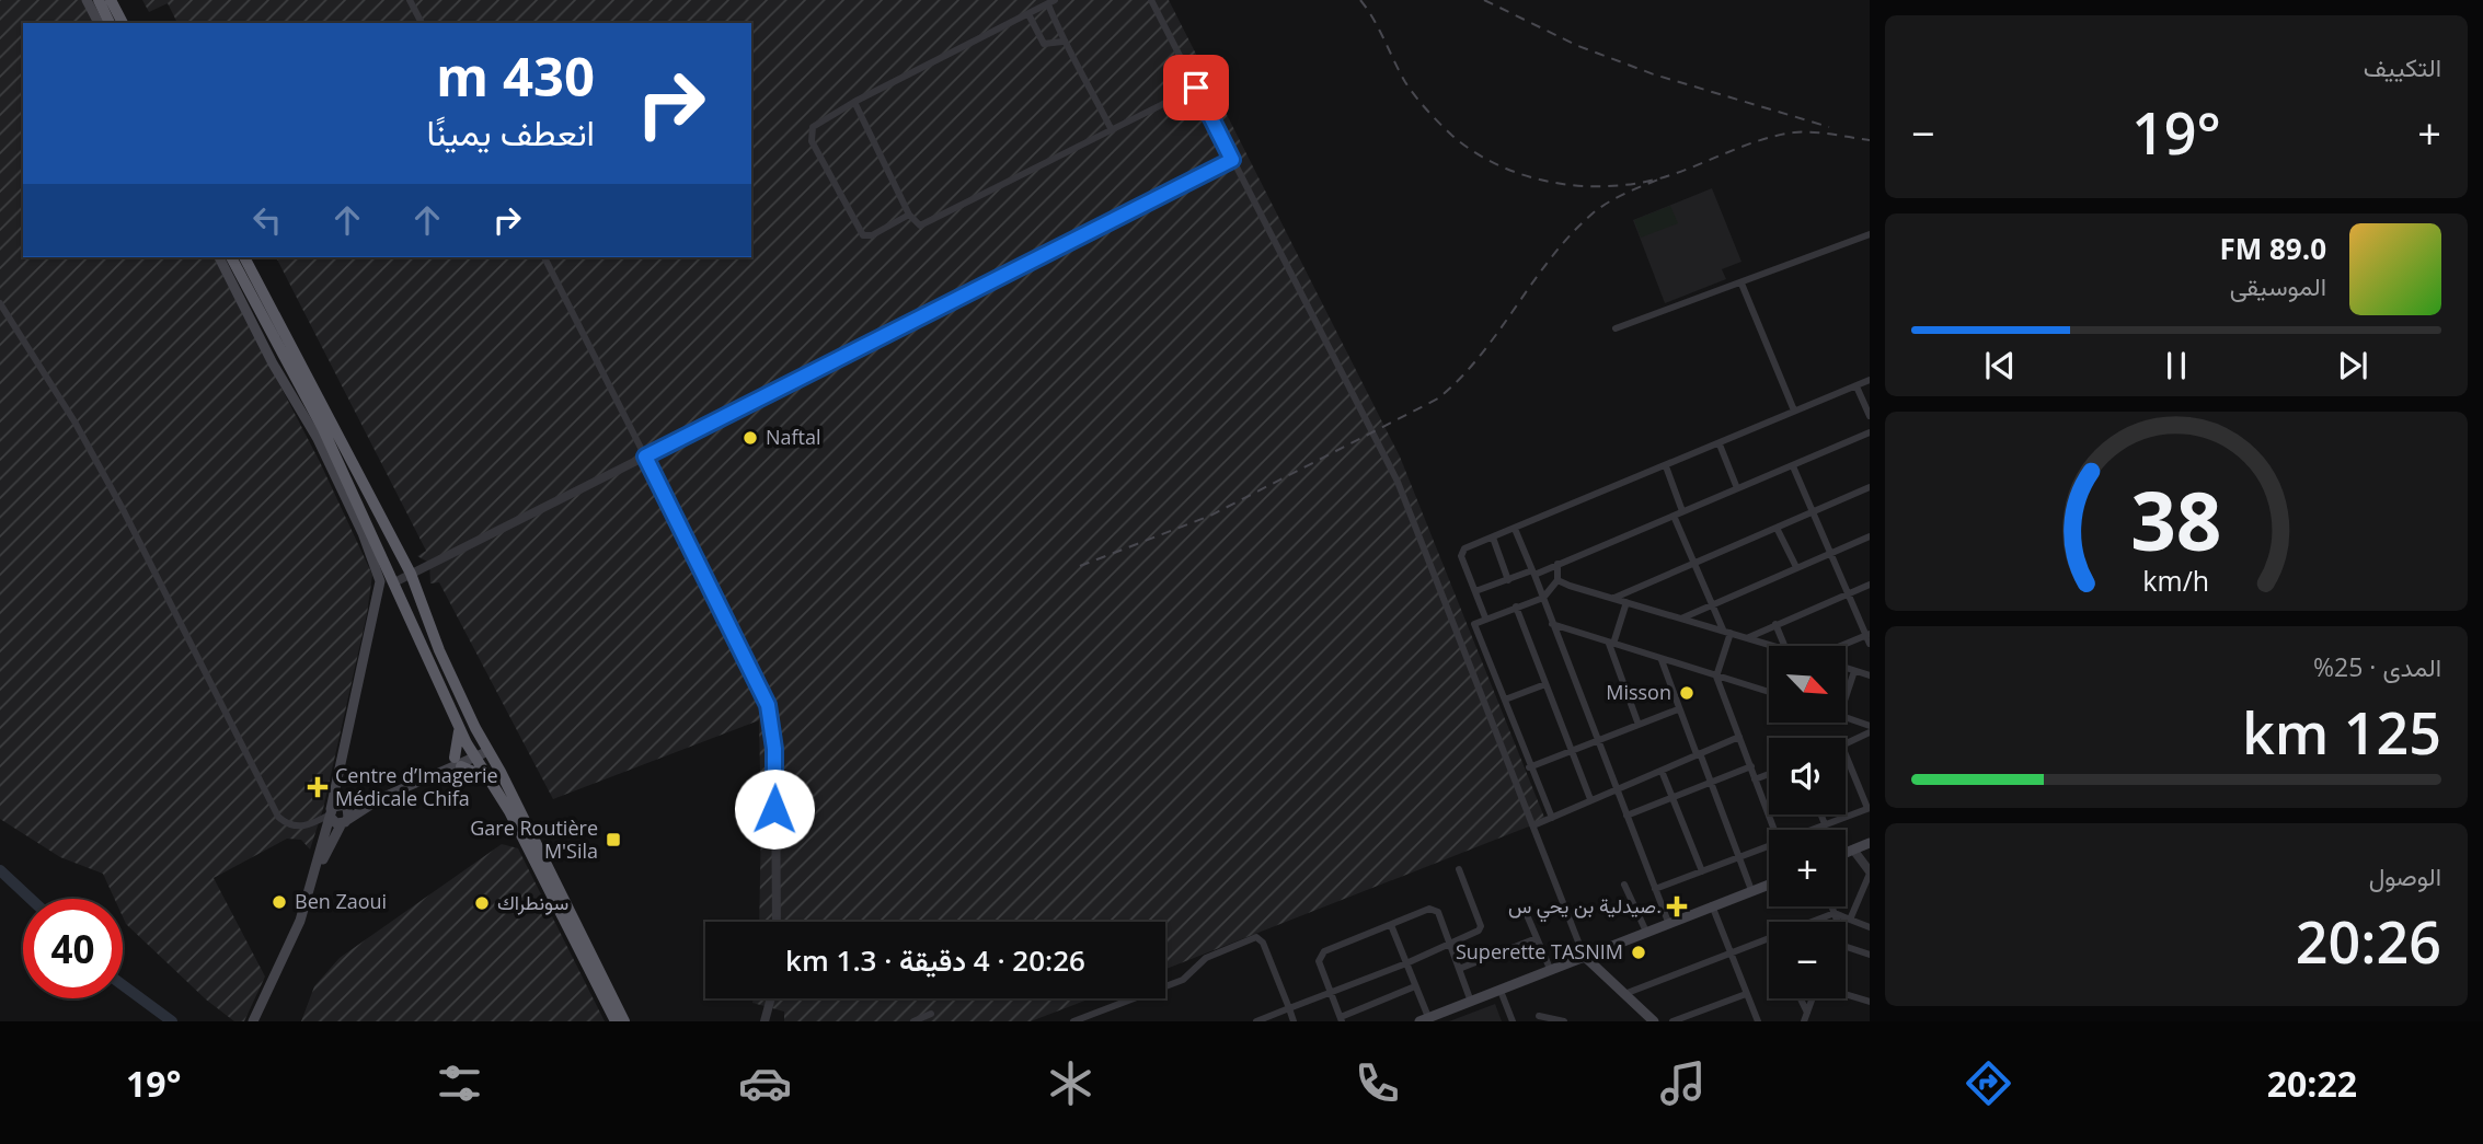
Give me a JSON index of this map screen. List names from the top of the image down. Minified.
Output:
{"places":{"other":["Naftal","Misson","Ben Zaoui","سونطراك","Superette TASNIM"],"health":["Centre d’Imagerie Médicale Chifa","صيدلية بن يحي س."],"transit":["Gare Routière M'Sila"]},"north":"bottom right","page":{"tile":["التكييف",["المدى · 25%","125 km"],["الوصول","20:26"]],"turn":["430 m","انعطف يمينًا"],"heat":["−","19°","+"],"song":["89.0 FM","الموسيقى"],"map_buttons":["+","−"],"limit":"40","trip":"20:26 · 4 دقيقة · 1.3 km","tabs":["20:22","19°"],"gauge":["38","km/h"]}}
